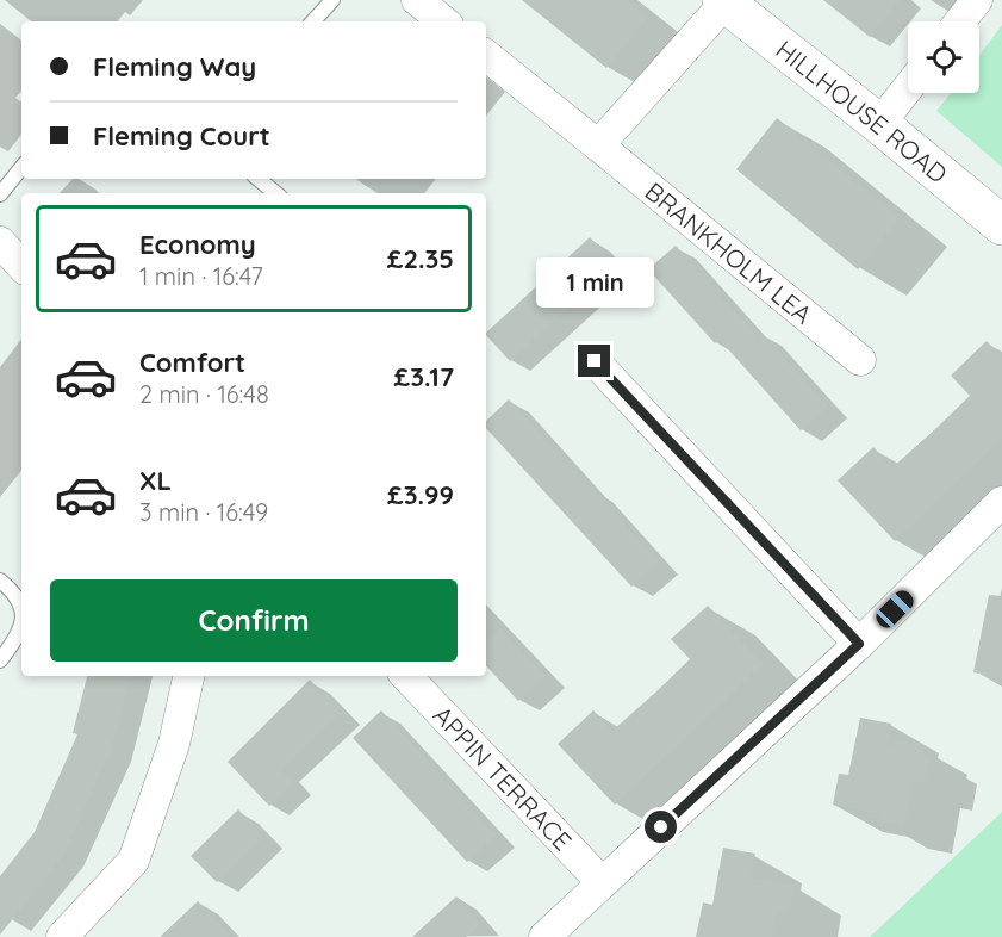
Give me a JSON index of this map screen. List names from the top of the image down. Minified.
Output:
{"streets":{"street":["HILLHOUSE ROAD","BRANKHOLM LEA","APPIN TERRACE"]},"page":{"banner":["Fleming Way","Fleming Court"],"list":[{"name":"Economy","note":"1 min · 16:47","value":"£2.35"},{"name":"Comfort","note":"2 min · 16:48","value":"£3.17"},{"name":"XL","note":"3 min · 16:49","value":"£3.99"}],"bubble":"1 min","buttons":"Confirm"}}
